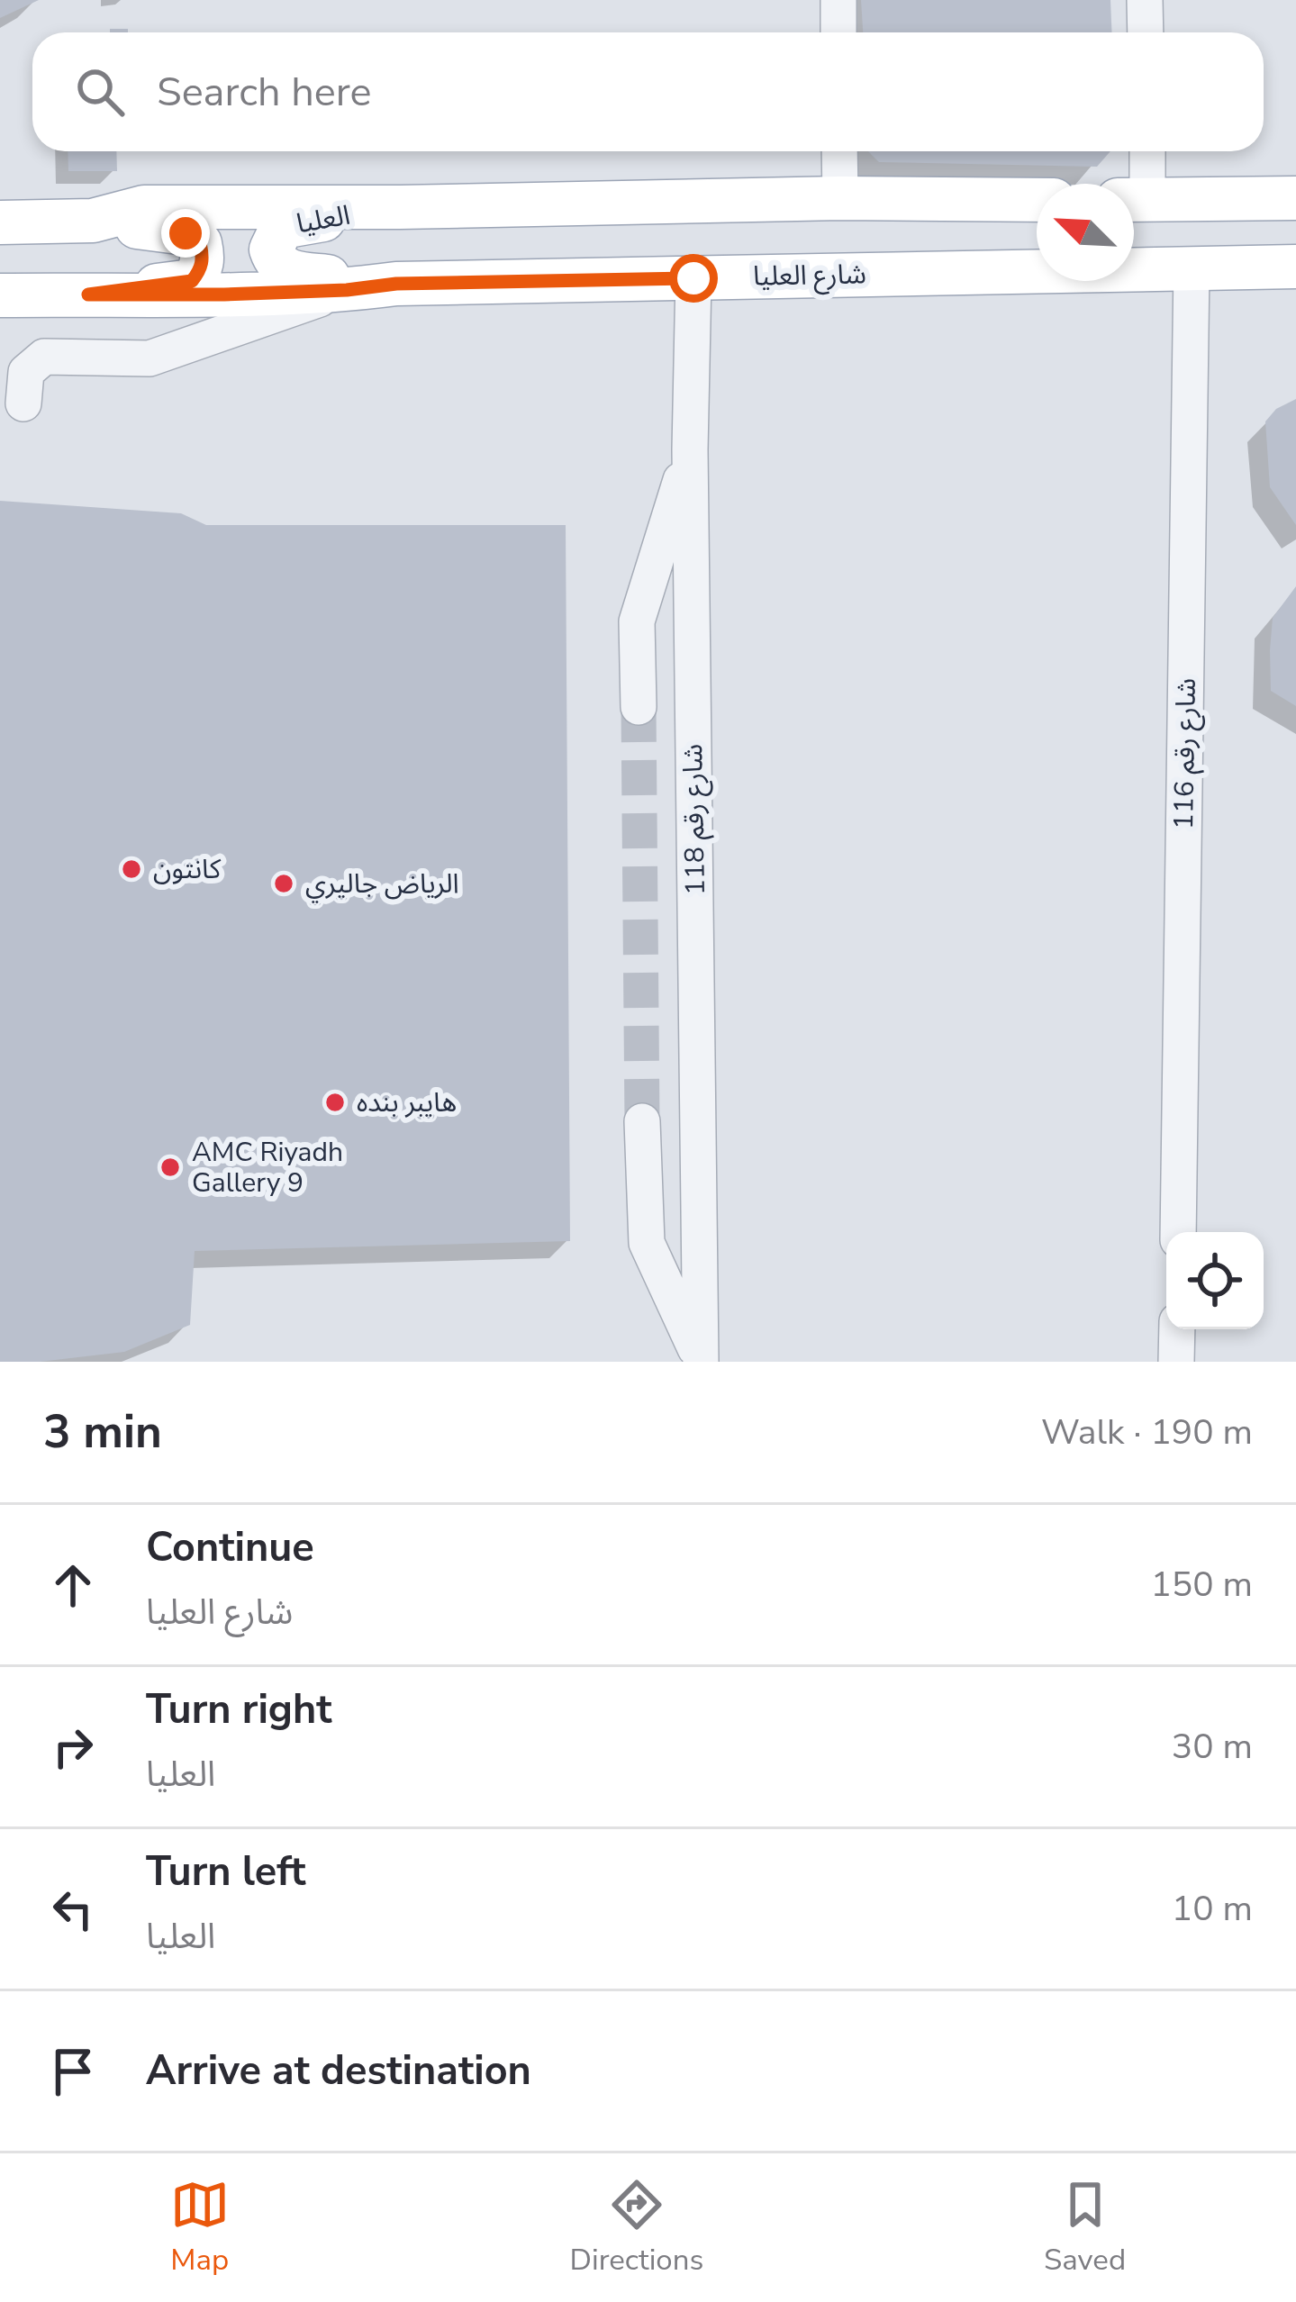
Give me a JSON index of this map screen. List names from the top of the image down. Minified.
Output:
{"streets":{"main road":["العليا","شارع العليا"],"street":["شارع رقم 116","شارع رقم 118"]},"crossings":[["العليا","شارع العليا"],["شارع العليا","شارع رقم 116"],["شارع العليا","شارع رقم 118"]],"places":["كانتون","الرياض جاليري","هايبر بنده","AMC Riyadh Gallery 9"],"north":"top left","page":{"search":"Search here","heading":["3 min","Walk · 190 m"],"list":[["Continue","شارع العليا","150 m"],["Turn right","العليا","30 m"],["Turn left","العليا","10 m"],"Arrive at destination"],"nav":["Map","Directions","Saved"]}}
